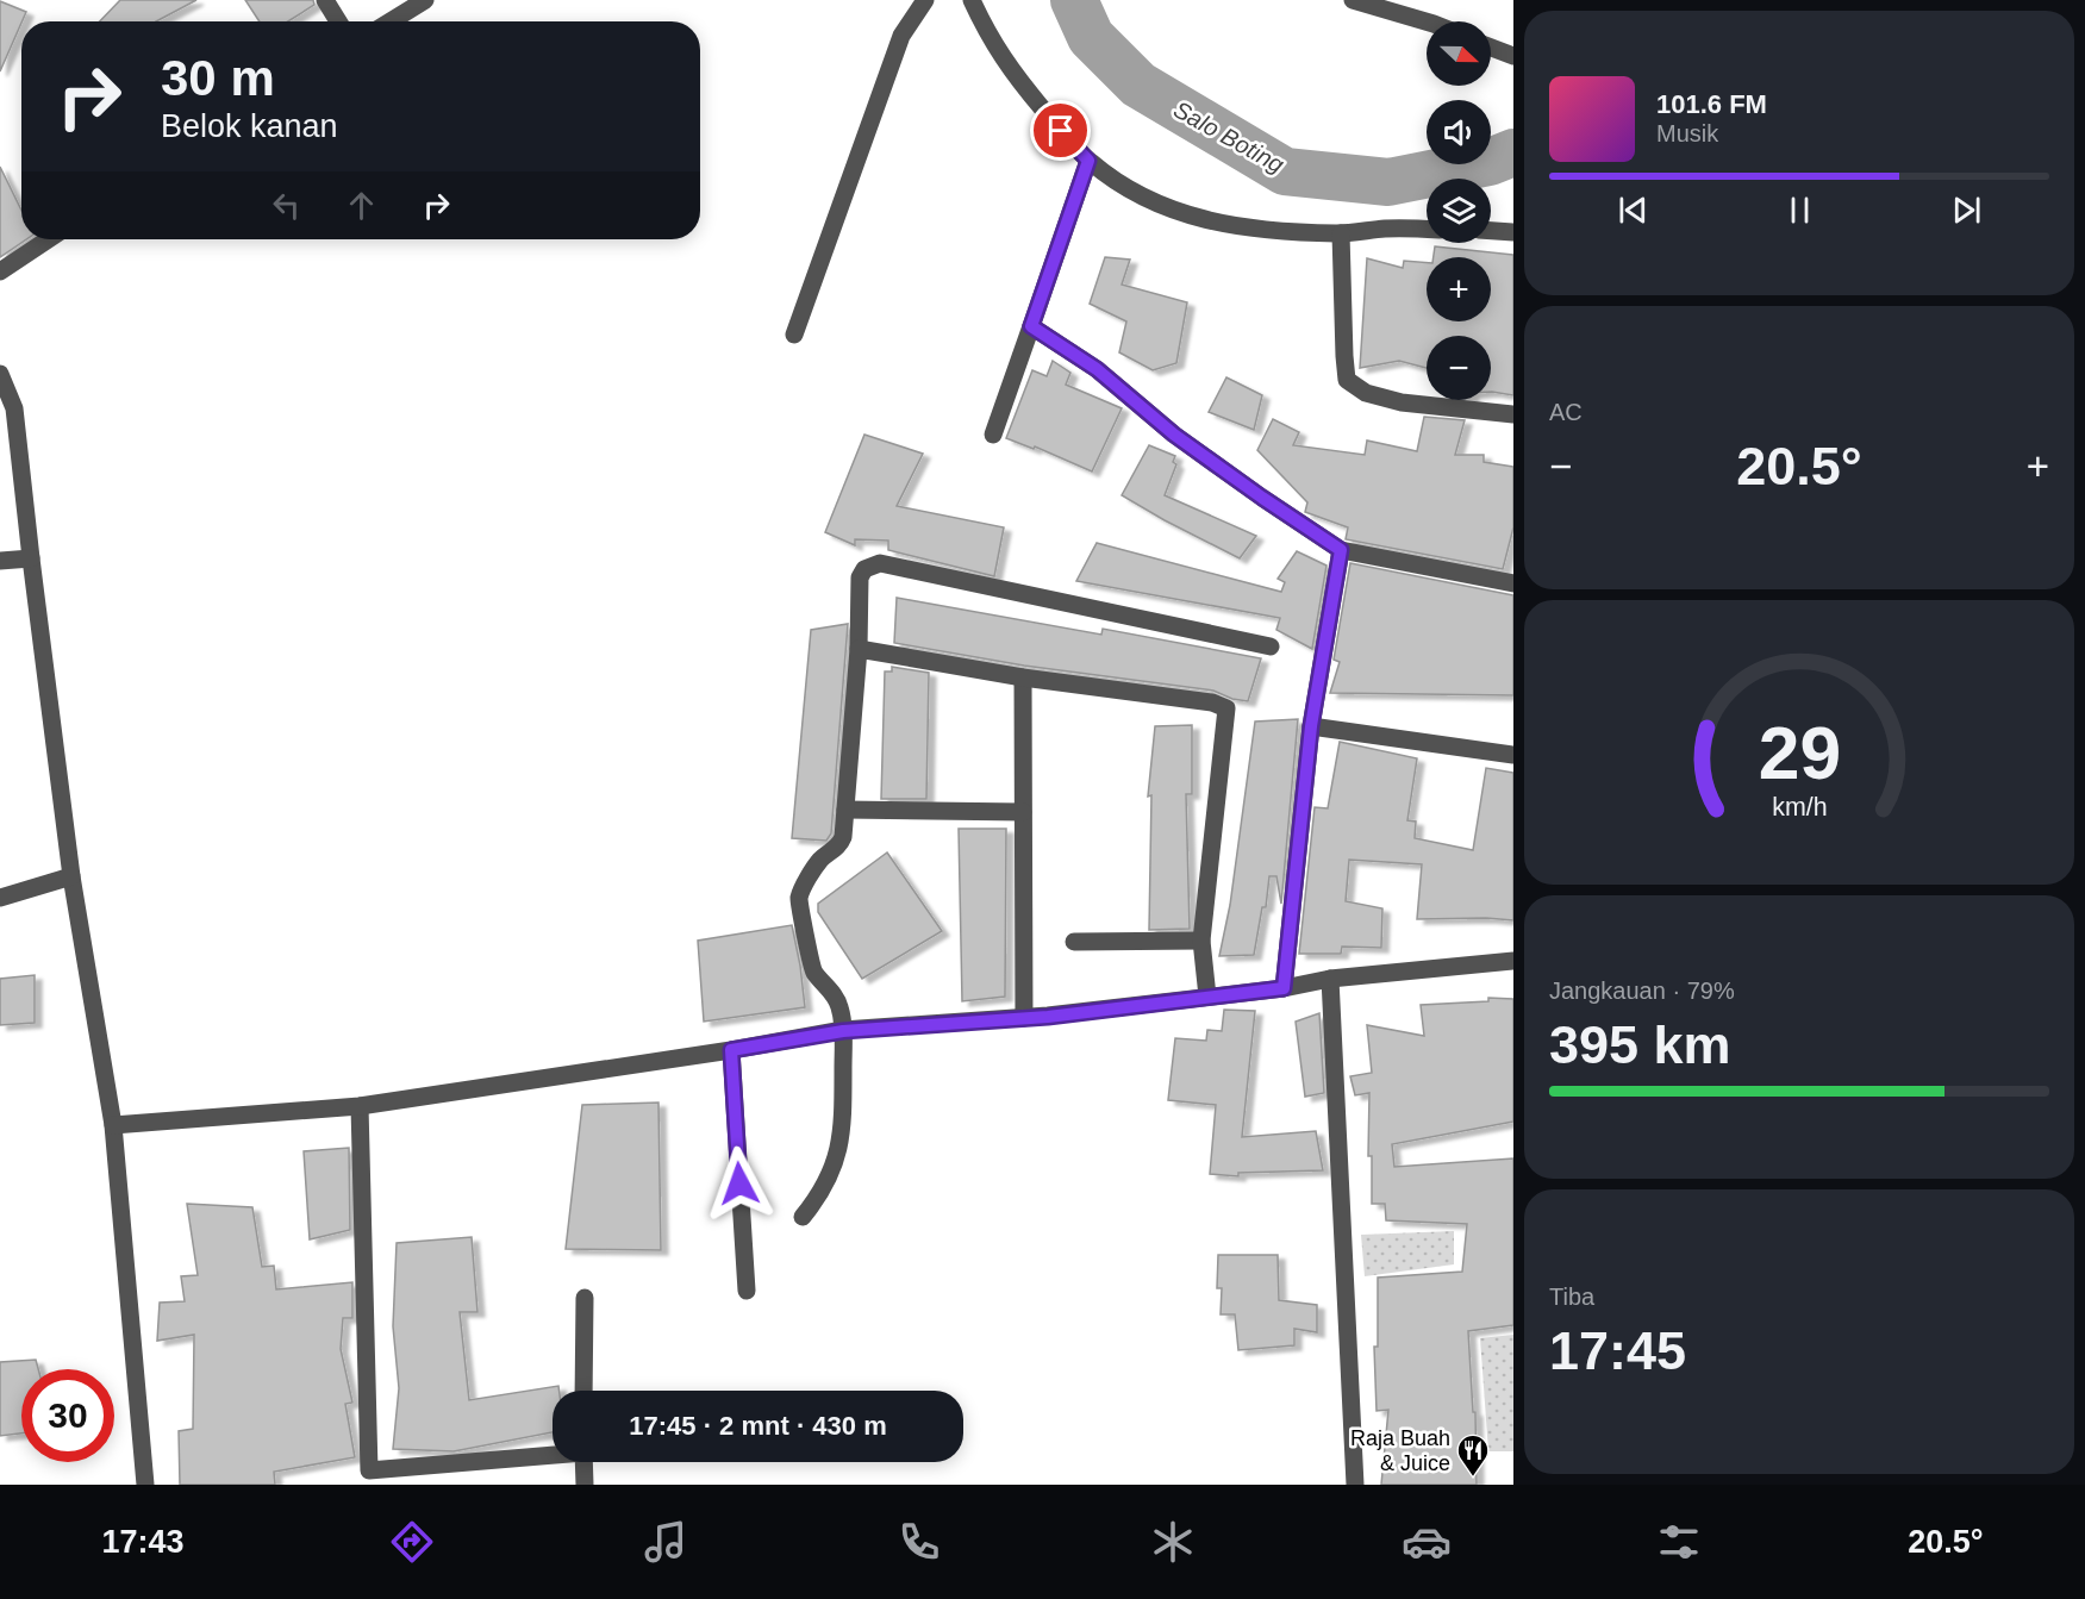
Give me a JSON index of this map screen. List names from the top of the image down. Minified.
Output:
{"water":["Salo Boting"],"places":{"restaurant":["Raja Buah & Juice"]},"north":"right","page":{"map_buttons":["+","−"],"turn":["30 m","Belok kanan"],"song":["101.6 FM","Musik"],"tile":["AC",["Jangkauan · 79%","395 km"],["Tiba","17:45"]],"heat":["−","20.5°","+"],"limit":"30","trip":"17:45 · 2 mnt · 430 m","tabs":["17:43","20.5°"],"gauge":["29","km/h"]}}
